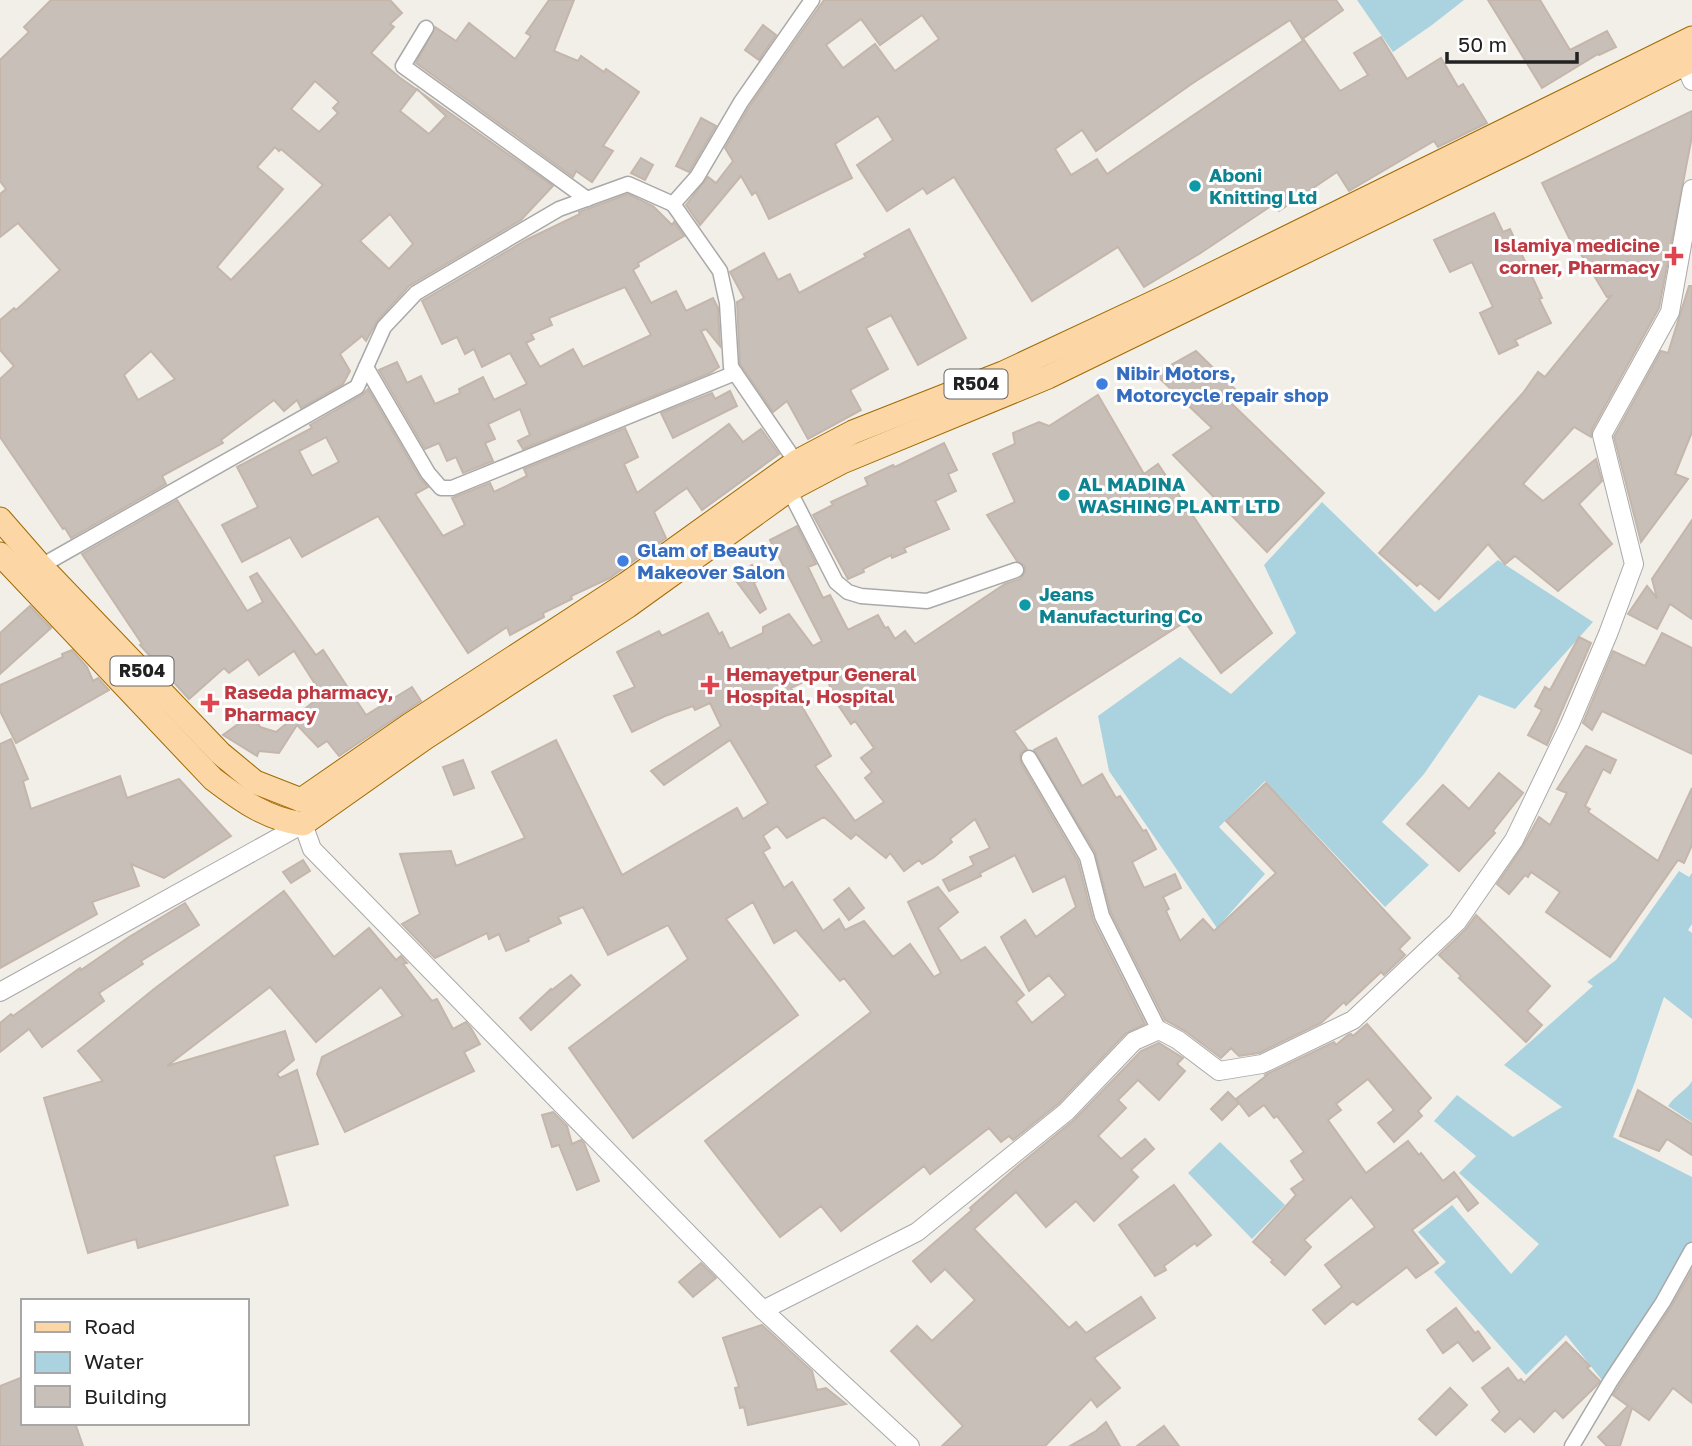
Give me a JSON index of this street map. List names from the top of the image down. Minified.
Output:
{"streets":{"main road":["R504"]},"places":{"other":["Aboni Knitting Ltd","Nibir Motors, Motorcycle repair shop","AL MADINA WASHING PLANT LTD","Glam of Beauty Makeover Salon","Jeans Manufacturing Co"],"health":["Islamiya medicine corner, Pharmacy","Hemayetpur General Hospital, Hospital","Raseda pharmacy, Pharmacy"]},"legend":["Road","Water","Building"],"scale_bar":"50 m"}
